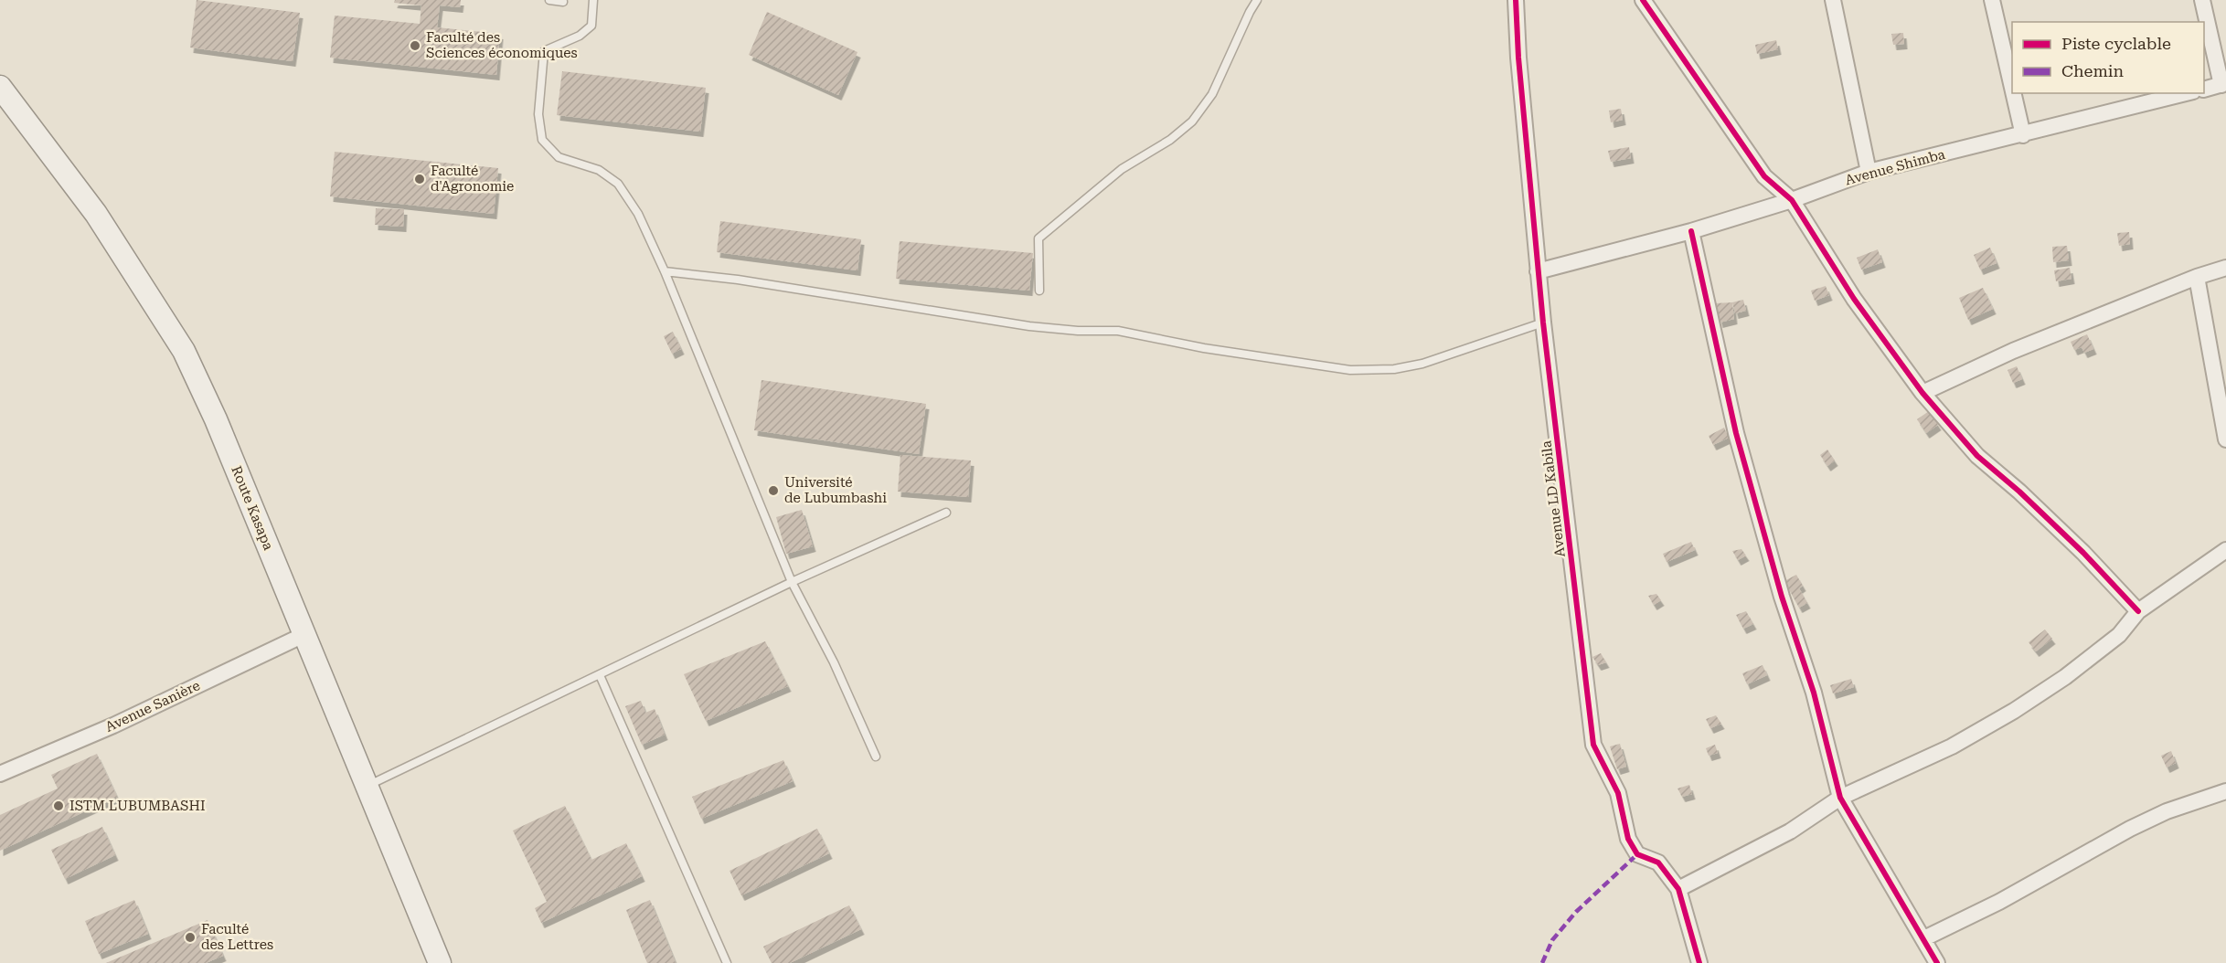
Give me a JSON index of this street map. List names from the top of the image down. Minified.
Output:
{"streets":{"main road":["Route Kasapa"],"street":["Avenue Shimba","Avenue LD Kabila","Avenue Sanière"]},"crossings":[["Avenue Shimba","Avenue LD Kabila"],["Route Kasapa","Avenue Sanière"]],"places":["Faculté des Sciences économiques","Faculté d'Agronomie","Université de Lubumbashi","ISTM LUBUMBASHI","Faculté des Lettres"],"legend":["Piste cyclable","Chemin"]}
